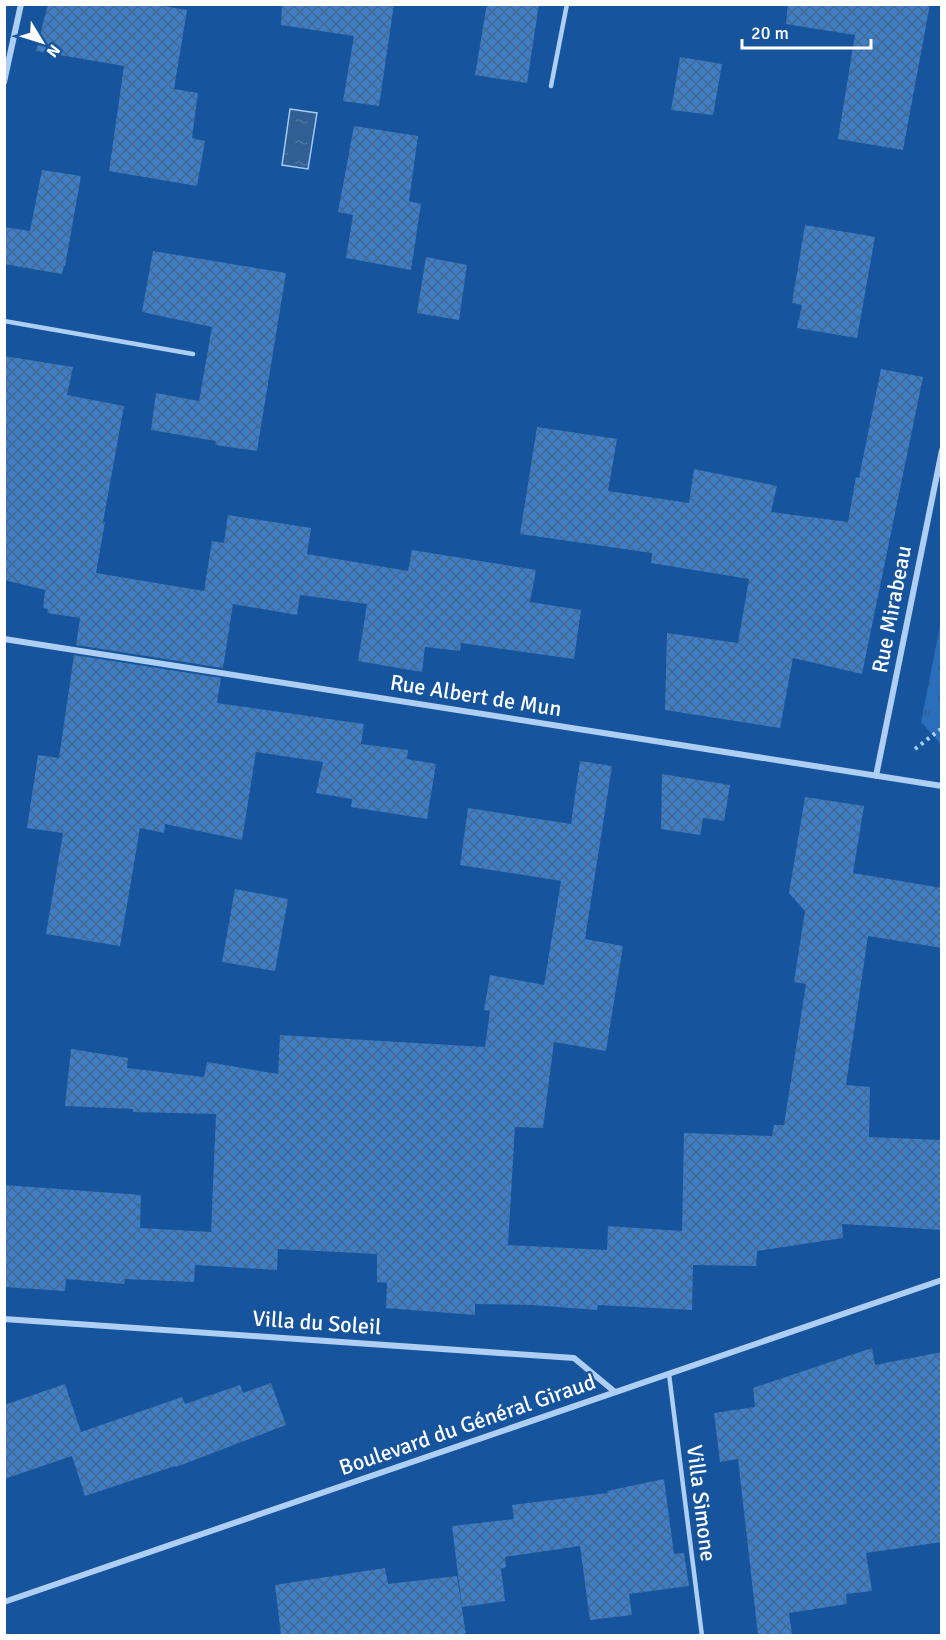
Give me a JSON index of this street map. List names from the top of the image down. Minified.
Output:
{"streets":{"street":["Rue Mirabeau","Rue Albert de Mun","Villa du Soleil","Boulevard du Général Giraud"],"lane":["Villa Simone"]},"crossings":[["Rue Mirabeau","Rue Albert de Mun"],["Villa du Soleil","Boulevard du Général Giraud"],["Boulevard du Général Giraud","Villa Simone"]],"scale_bar":"20 m","north":"bottom right"}
